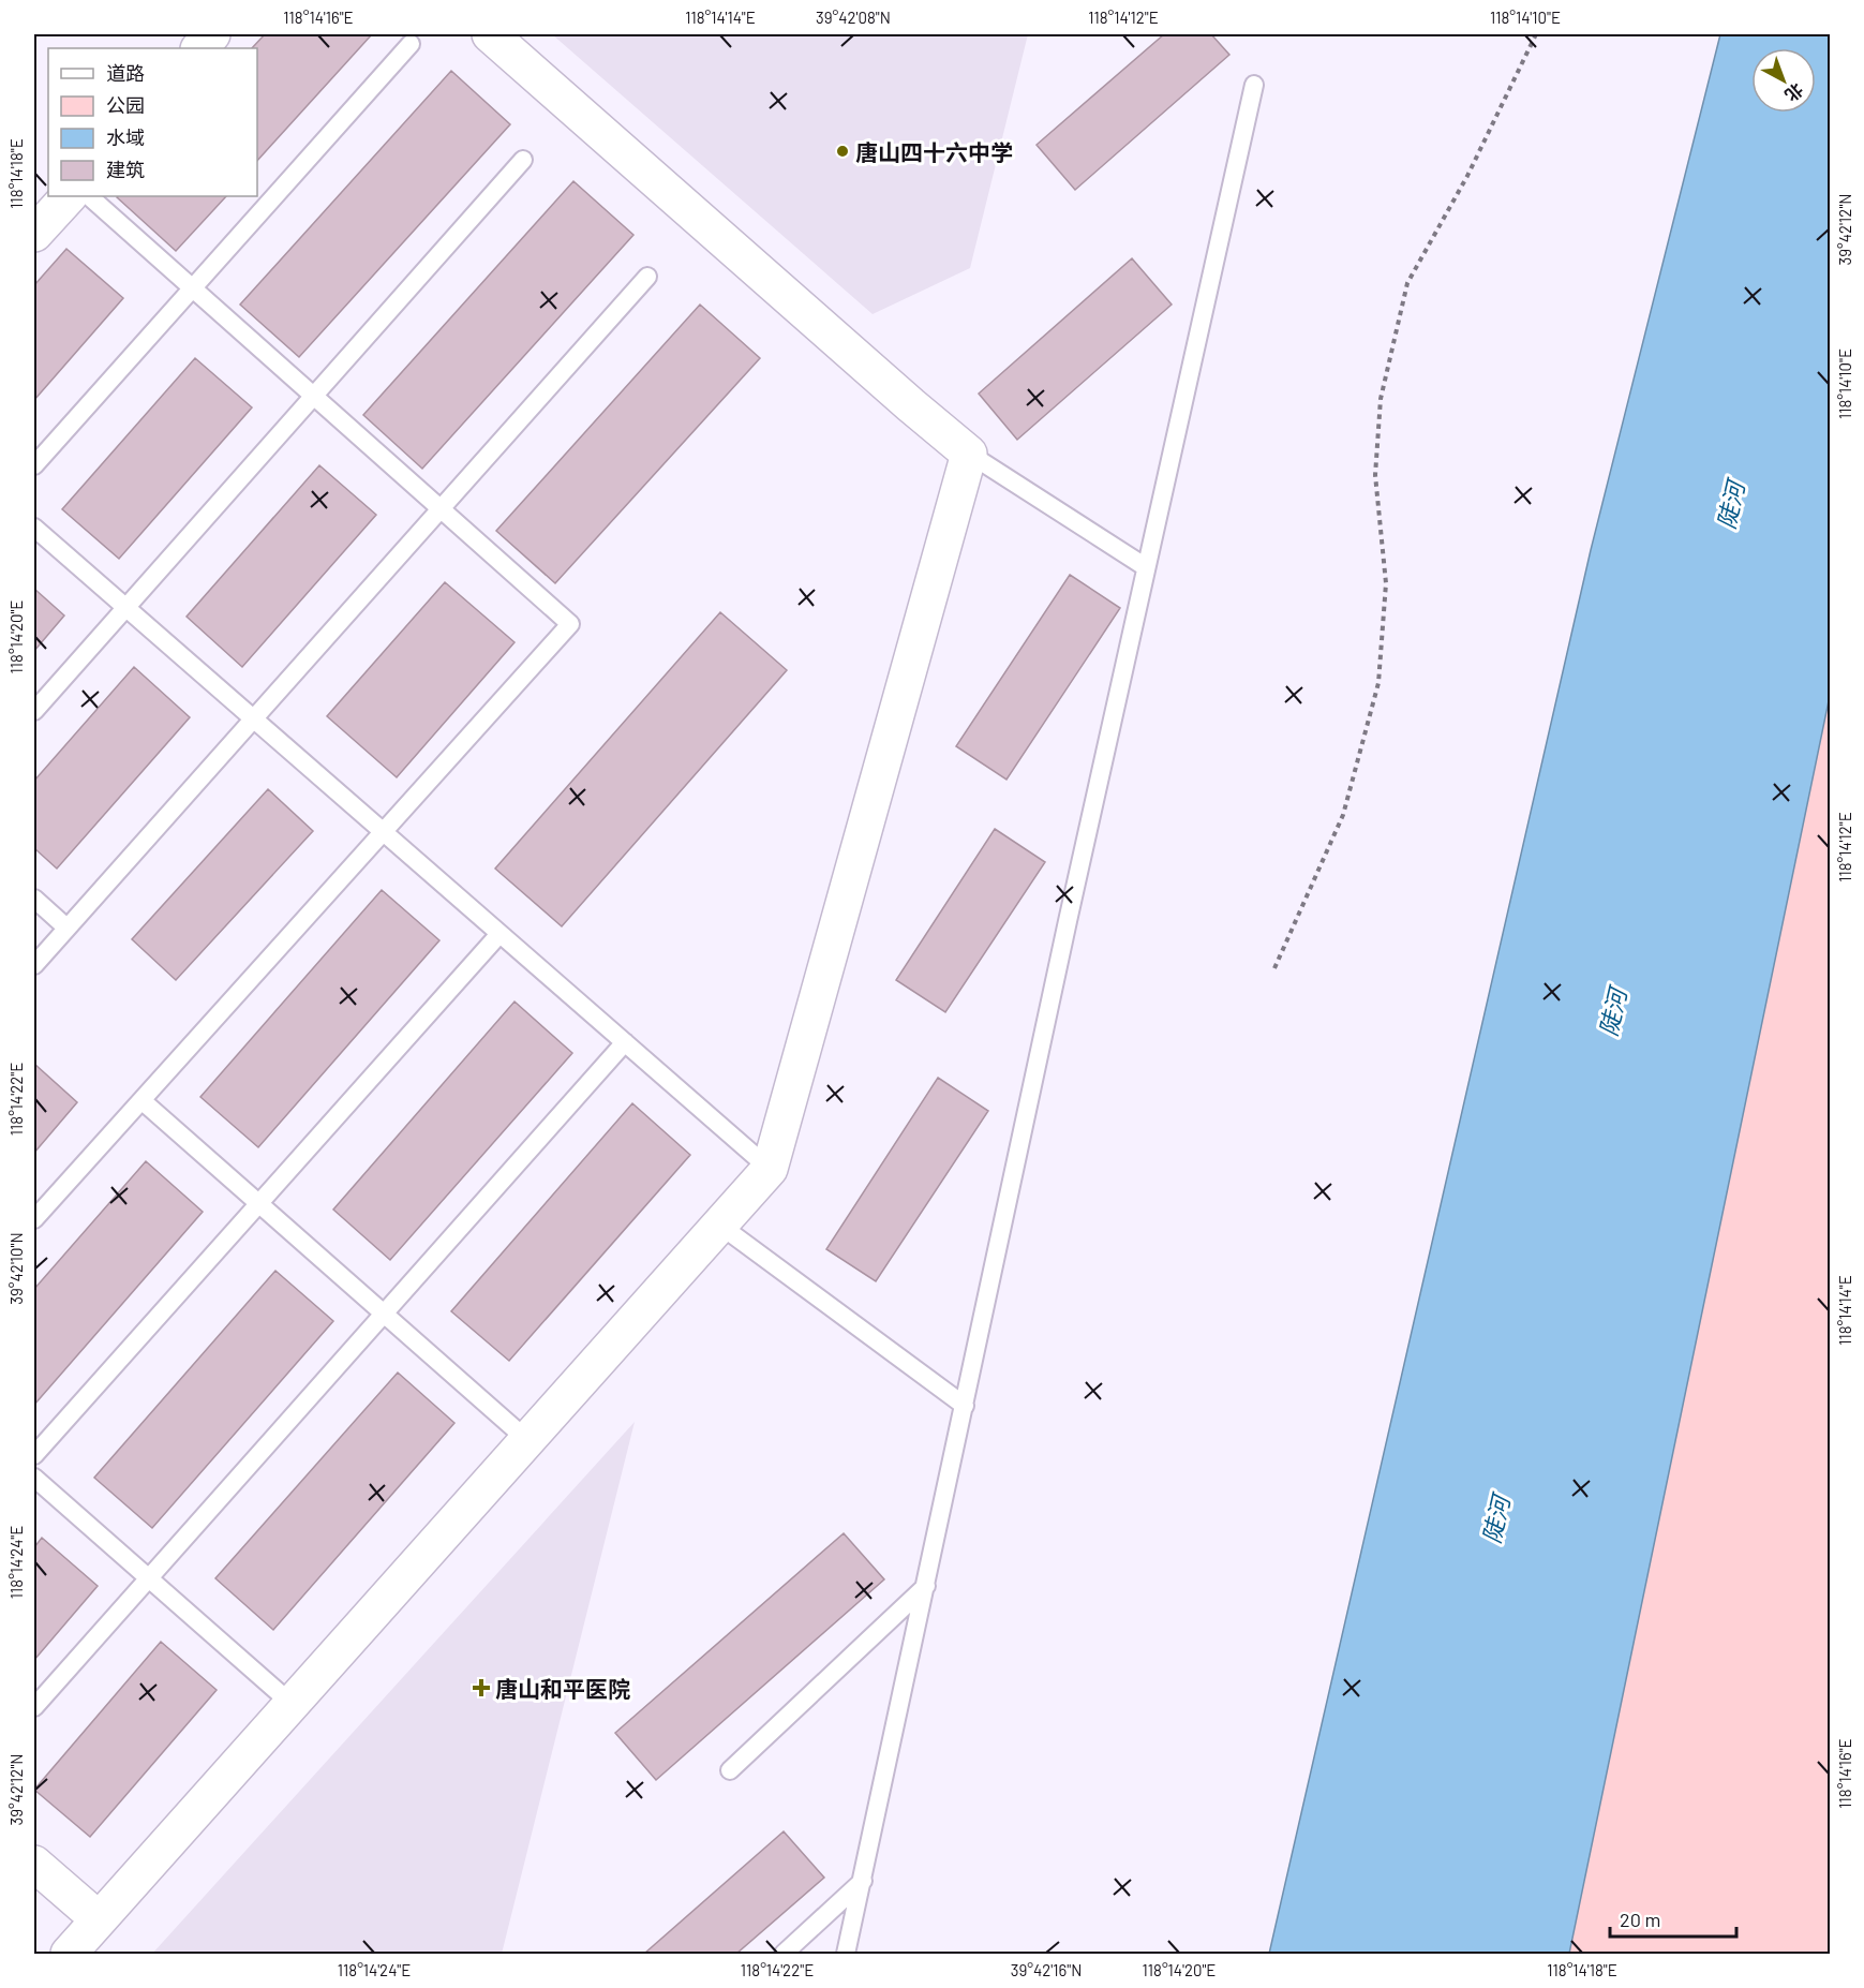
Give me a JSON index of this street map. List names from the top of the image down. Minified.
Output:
{"water":["陡河"],"places":{"other":["唐山四十六中学"],"health":["唐山和平医院"]},"legend":["道路","公园","水域","建筑"],"scale_bar":"20 m","north":"bottom right","coordinates":["118°14'16\"E","118°14'14\"E","39°42'08\"N","118°14'12\"E","118°14'10\"E","118°14'18\"E","39°42'12\"N","118°14'20\"E","118°14'22\"E","39°42'10\"N","118°14'24\"E","39°42'16\"N"]}
